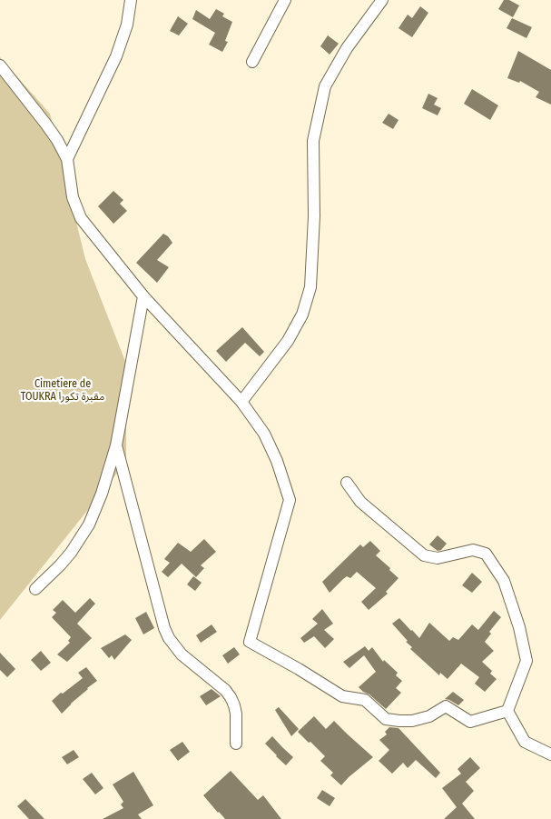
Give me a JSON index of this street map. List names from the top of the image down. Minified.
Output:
{"parks":["Cimetiere de TOUKRA مقبرة تكورا"]}
